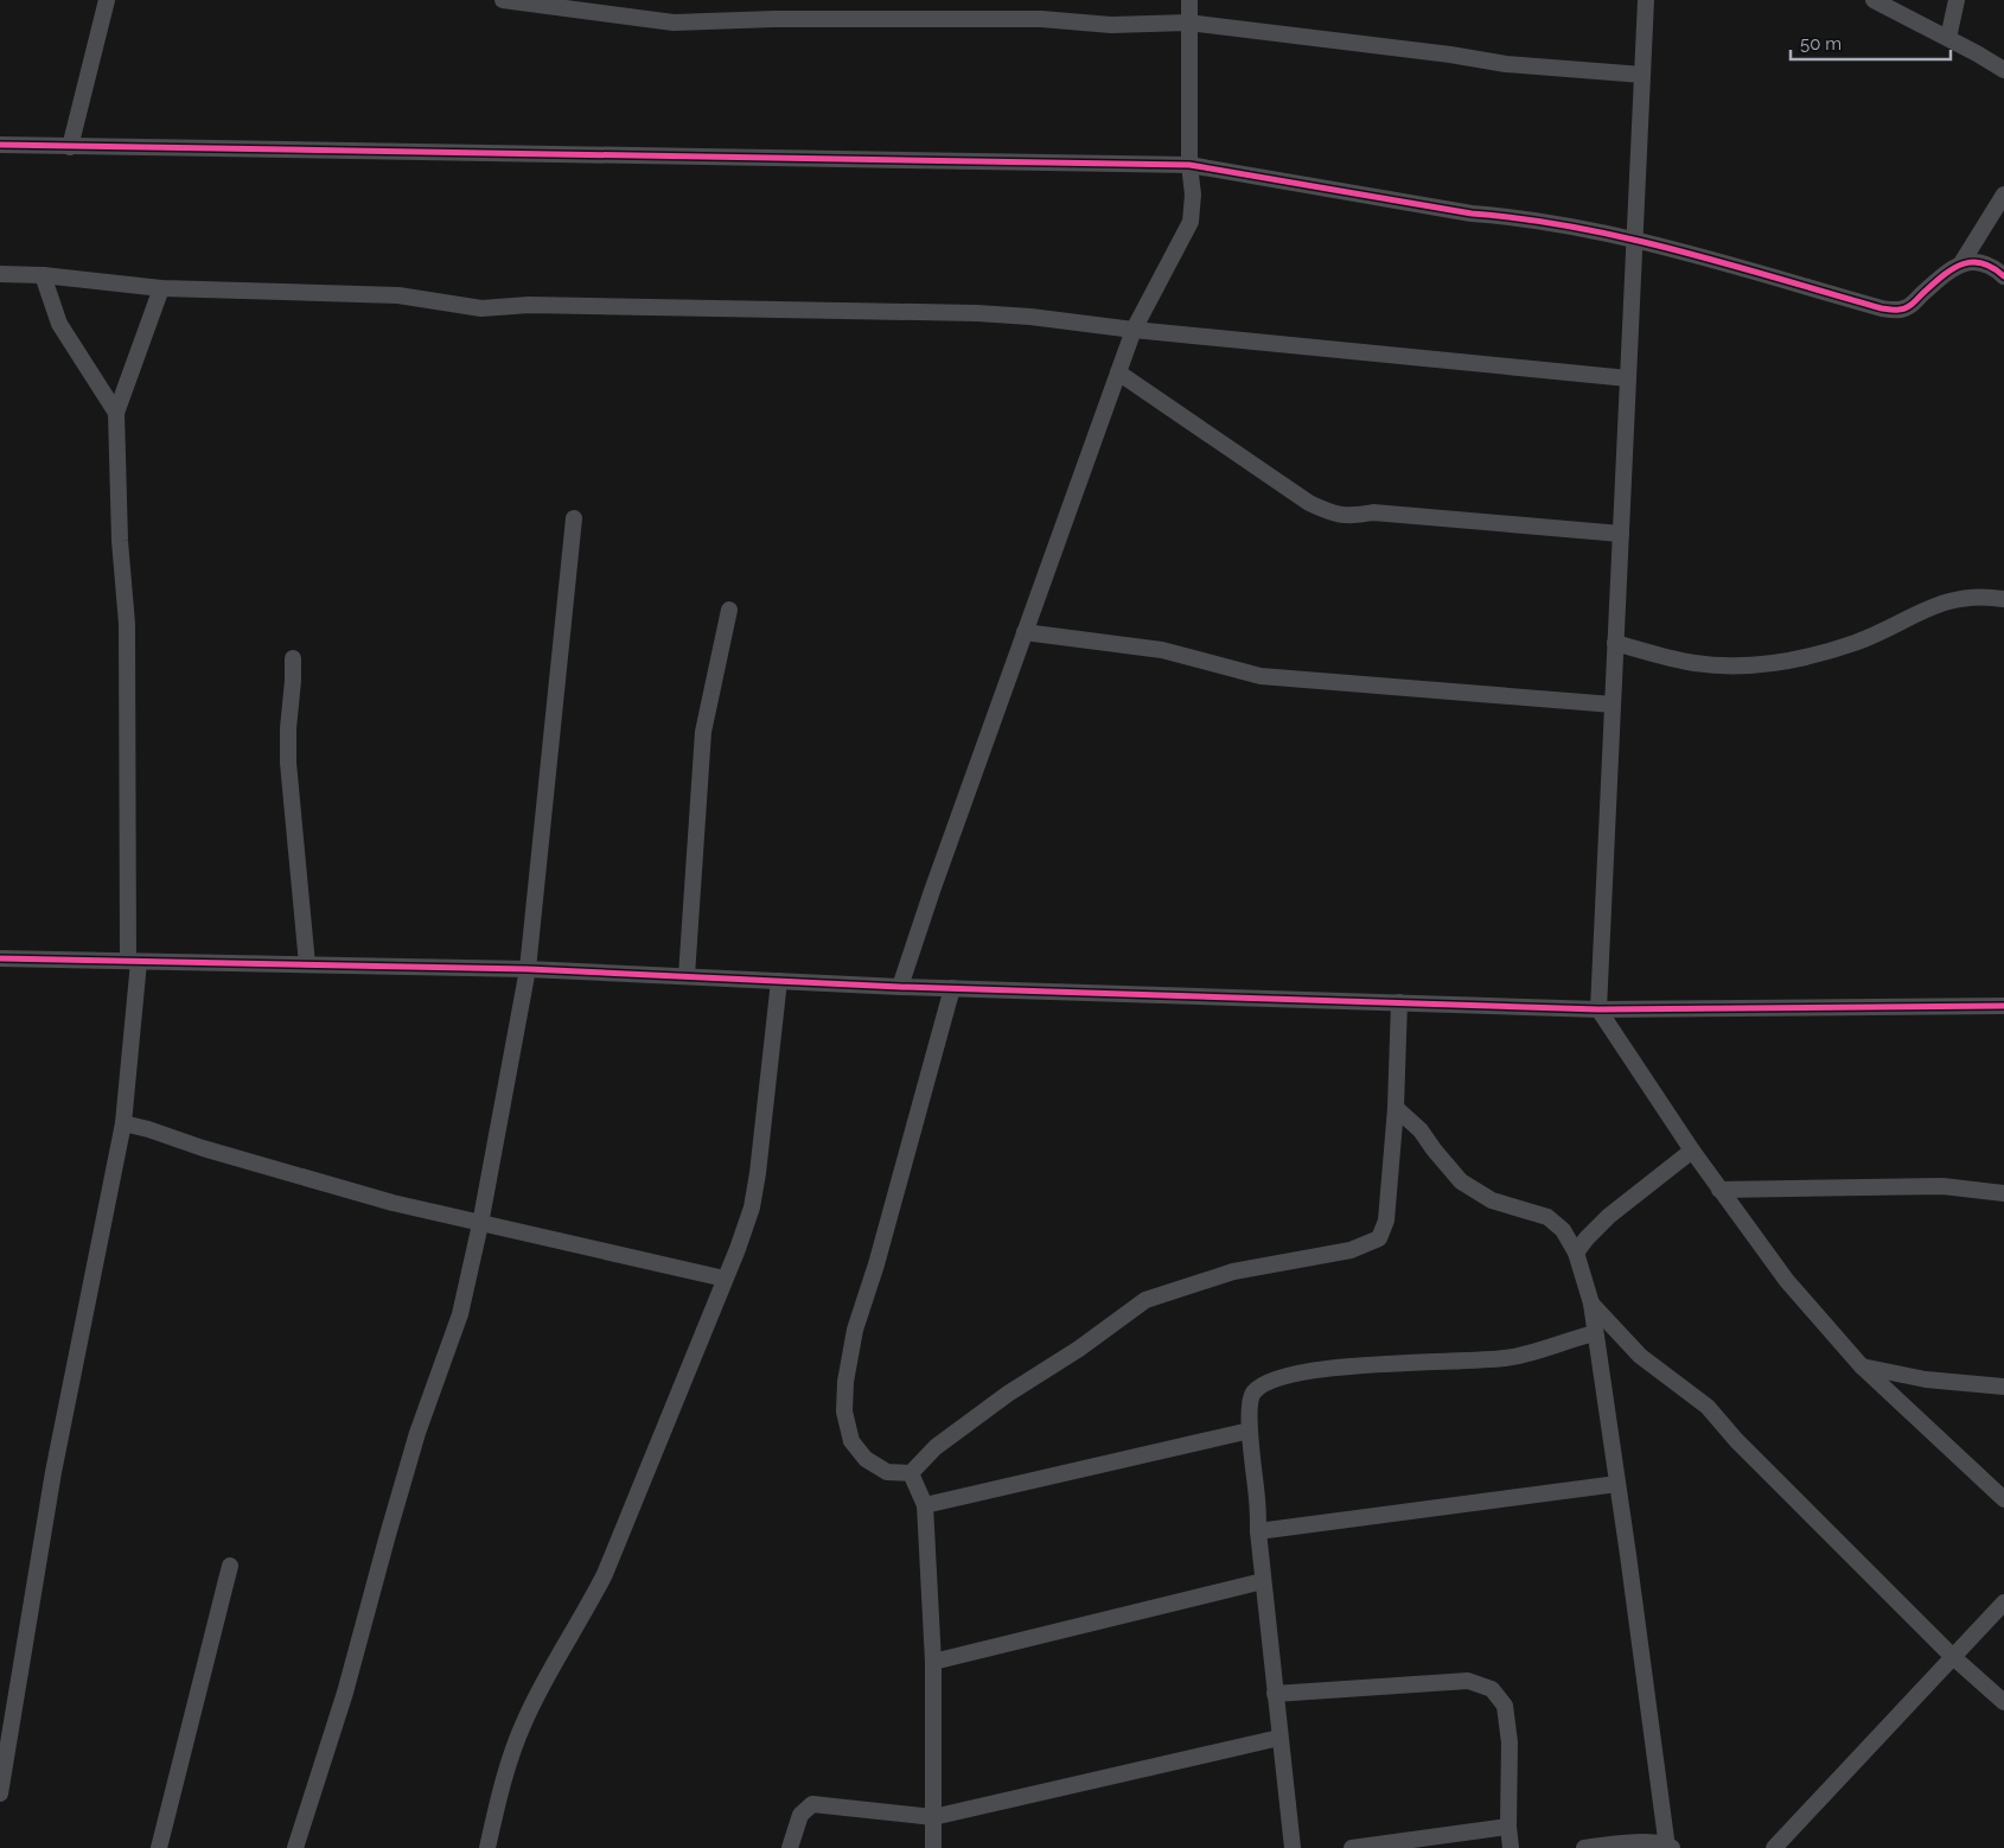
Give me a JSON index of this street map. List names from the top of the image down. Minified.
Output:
{"scale_bar":"50 m"}
